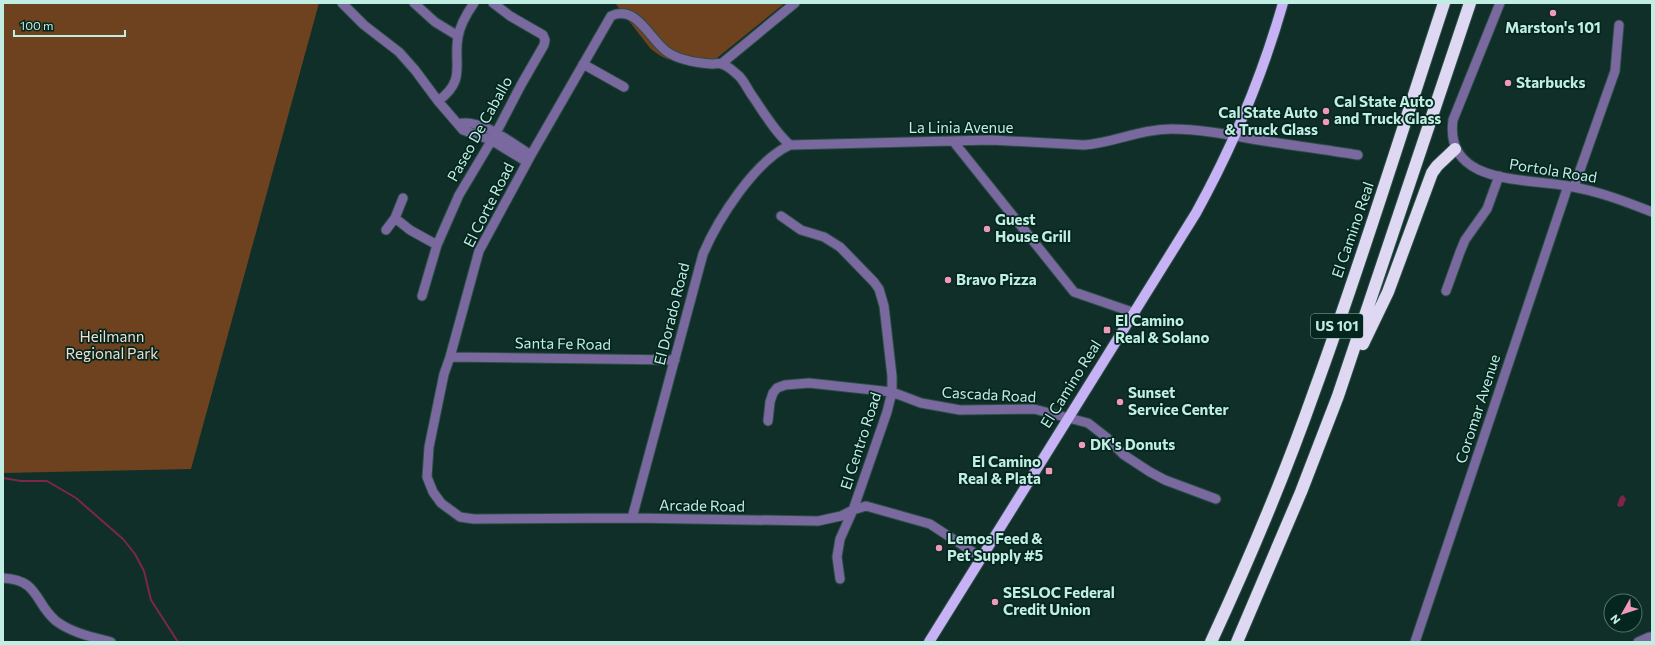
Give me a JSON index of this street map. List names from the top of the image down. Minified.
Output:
{"streets":{"highway":["El Camino Real","US 101"],"street":["La Linia Avenue","Paseo De Caballo","Portola Road","El Corte Road","El Dorado Road","Santa Fe Road","Cascada Road","Coromar Avenue","El Centro Road","Arcade Road"]},"crossings":[["La Linia Avenue","El Camino Real"],["La Linia Avenue","El Dorado Road"],["Portola Road","Coromar Avenue"],["El Corte Road","Santa Fe Road"],["El Corte Road","Arcade Road"],["El Camino Real","Cascada Road"],["El Camino Real","Arcade Road"],["El Dorado Road","Santa Fe Road"],["El Dorado Road","Arcade Road"],["Cascada Road","El Centro Road"],["El Centro Road","Arcade Road"]],"parks":["Heilmann Regional Park"],"places":{"other":["Marston's 101","Starbucks","Cal State Auto and Truck Glass","Cal State Auto & Truck Glass","Guest House Grill","Bravo Pizza","Sunset Service Center","DK's Donuts","Lemos Feed & Pet Supply #5","SESLOC Federal Credit Union"],"transit":["El Camino Real & Solano","El Camino Real & Plata"]},"scale_bar":"100 m","north":"bottom left"}
